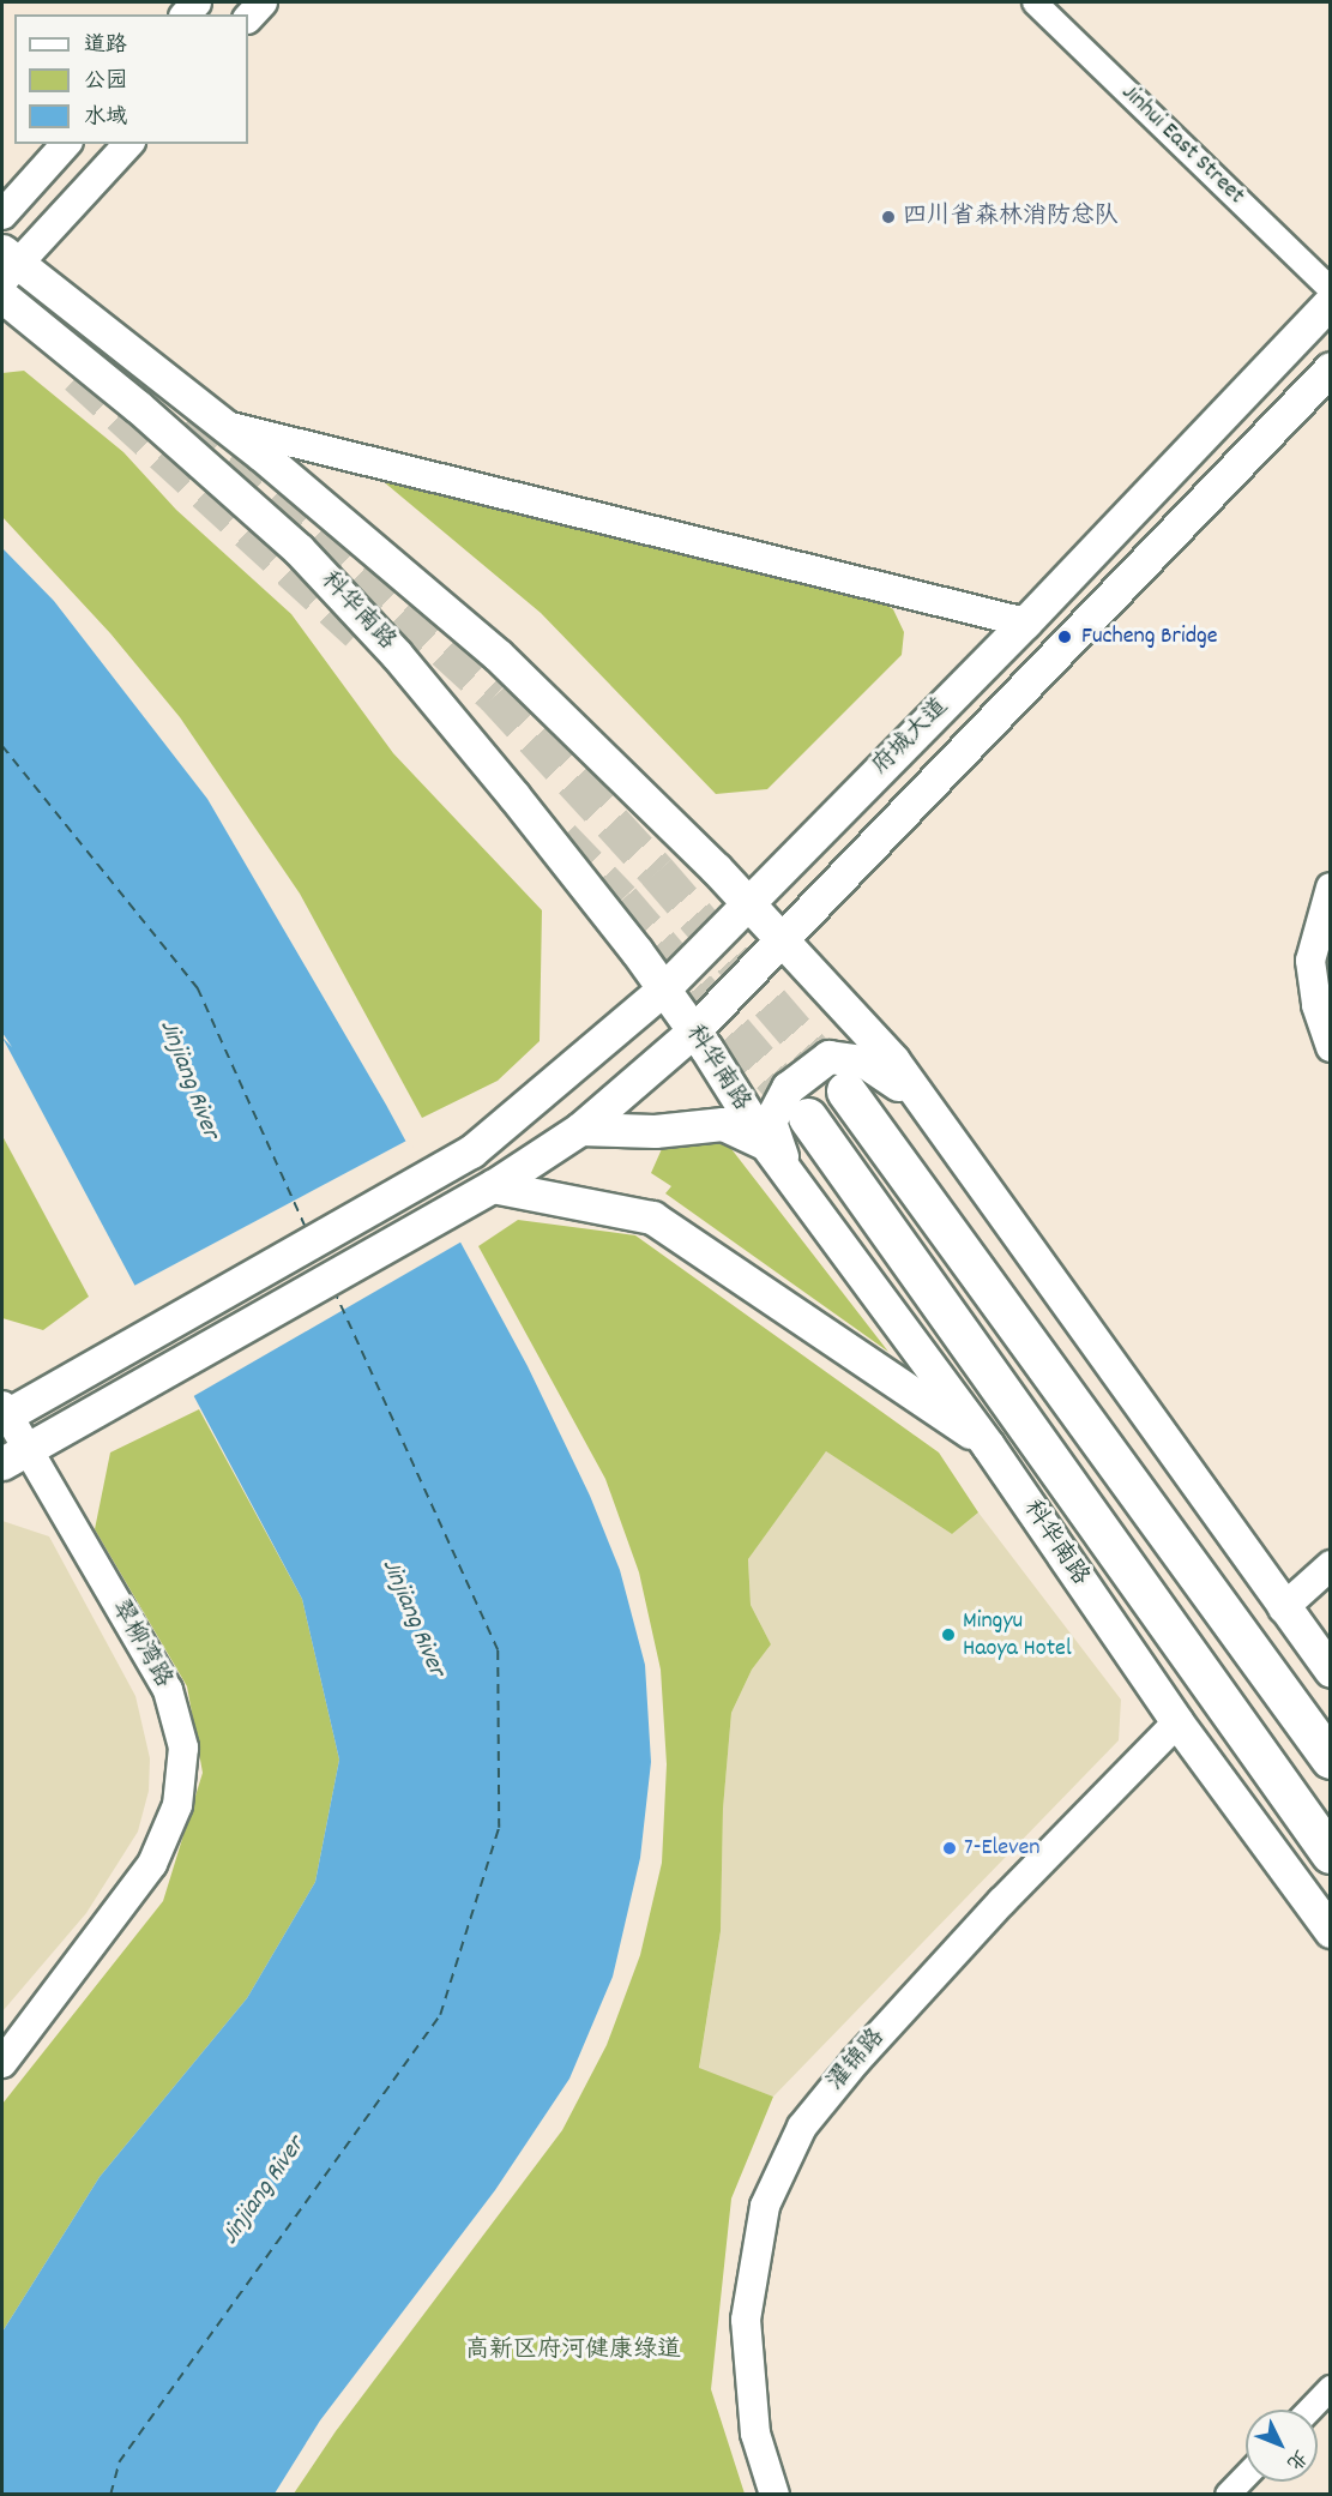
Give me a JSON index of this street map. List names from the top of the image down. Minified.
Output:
{"streets":{"highway":["科华南路"],"main road":["府城大道"],"street":["Jinhui East Street","翠柳湾路","濯锦路"]},"crossings":[["科华南路","府城大道"],["科华南路","濯锦路"],["府城大道","翠柳湾路"]],"water":["Jinjiang River"],"parks":["高新区府河健康绿道"],"places":["四川省森林消防总队","Fucheng Bridge","Mingyu Haoya Hotel","7-Eleven"],"legend":["道路","公园","水域"],"north":"bottom right"}
